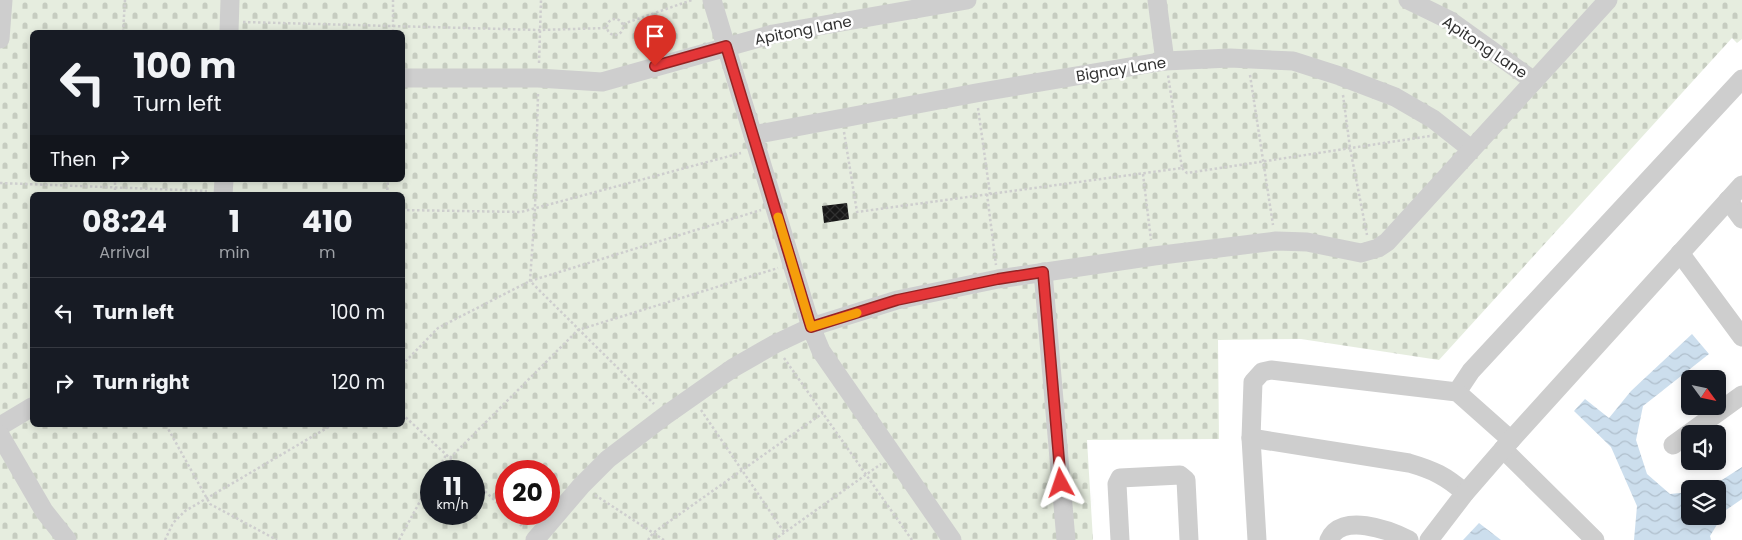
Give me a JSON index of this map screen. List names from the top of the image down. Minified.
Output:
{"streets":{"street":["Apitong Lane","Bignay Lane"]},"north":"bottom right","page":{"turn":["100 m","Turn left"],"then":"Then","eta":["08:24","Arrival","1","min","410","m"],"list":[{"name":"Turn left","value":"100 m"},{"name":"Turn right","value":"120 m"}],"speed":"11 km/h","limit":"20"}}
